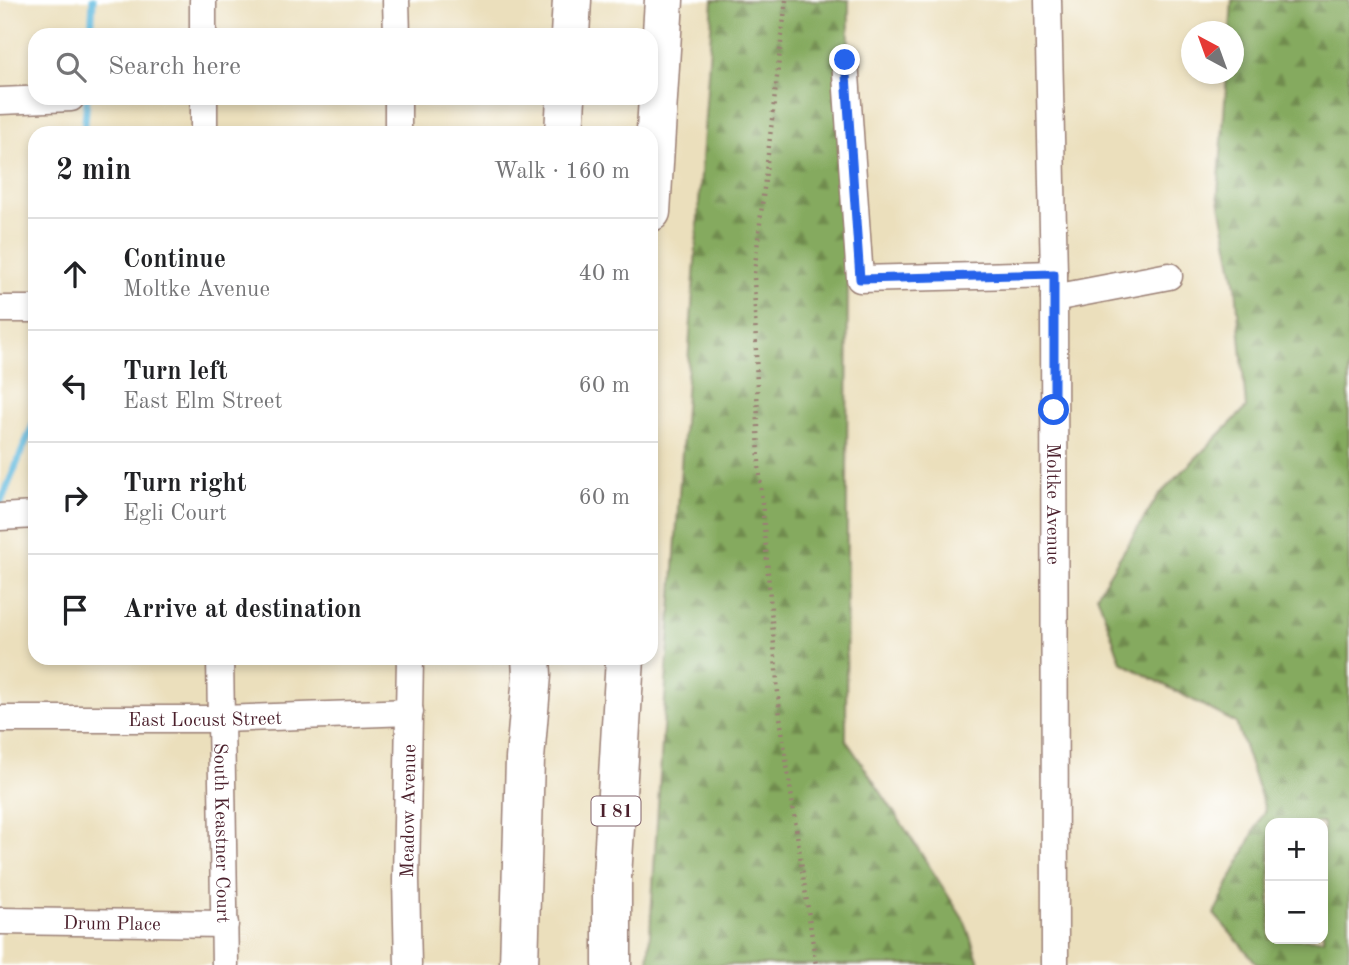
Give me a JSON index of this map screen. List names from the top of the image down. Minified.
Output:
{"streets":{"highway":["I 81"],"street":["Moltke Avenue","East Locust Street","Meadow Avenue","South Keastner Court","Drum Place"]},"crossings":[["East Locust Street","Meadow Avenue"],["East Locust Street","South Keastner Court"],["South Keastner Court","Drum Place"]],"north":"top left","page":{"search":"Search here","heading":["2 min","Walk · 160 m"],"list":[["Continue","Moltke Avenue","40 m"],["Turn left","East Elm Street","60 m"],["Turn right","Egli Court","60 m"],"Arrive at destination"],"map_buttons":["+","−"]}}
